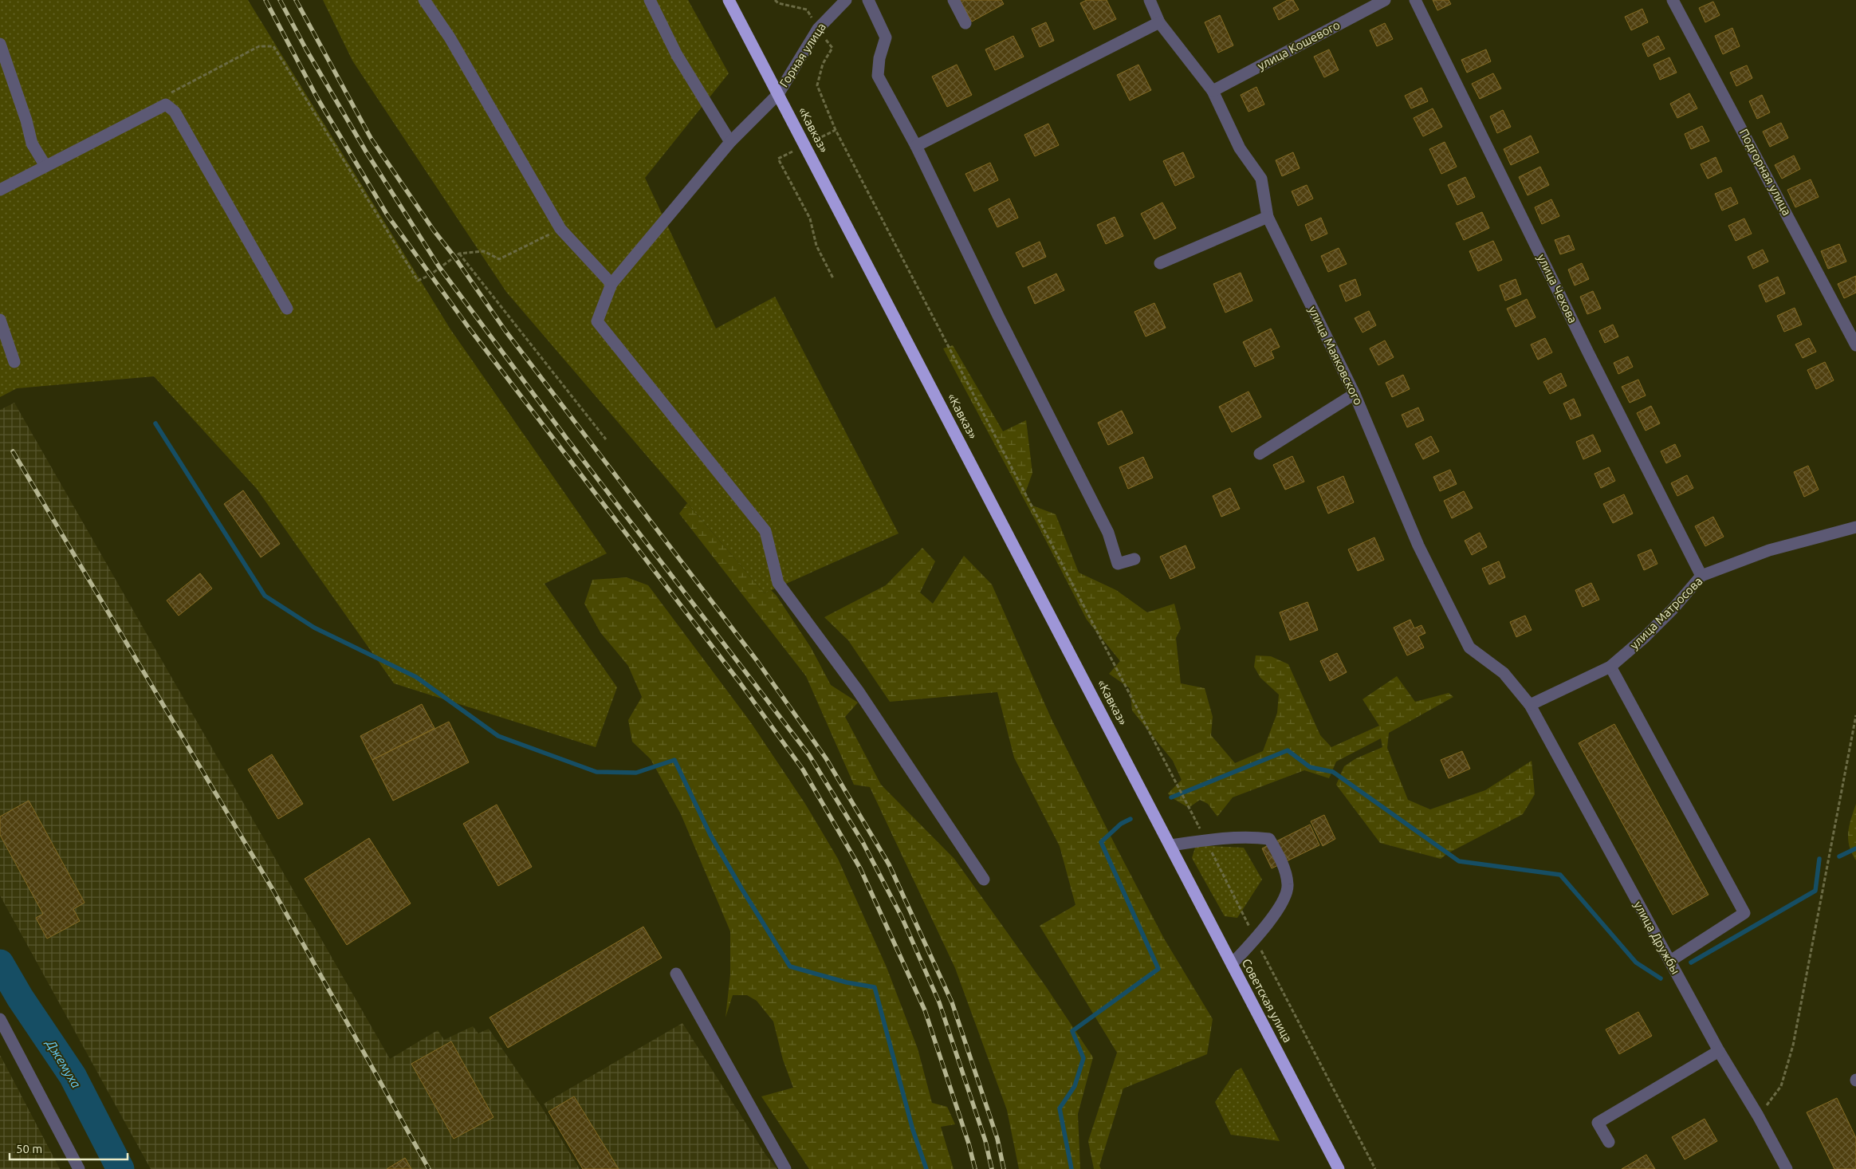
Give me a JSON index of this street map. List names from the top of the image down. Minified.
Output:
{"streets":{"highway":["«Кавказ»","Советская улица"],"street":["улица Кошевого","Горная улица","Подгорная улица","улица Чехова","улица Маяковского","улица Матросова","улица Дружбы"]},"crossings":[["улица Кошевого","улица Маяковского"],["Горная улица","«Кавказ»"],["«Кавказ»","Советская улица"],["улица Чехова","улица Матросова"],["улица Маяковского","улица Матросова"],["улица Маяковского","улица Дружбы"],["улица Матросова","улица Дружбы"]],"water":["Джемуха"],"scale_bar":"50 m"}
